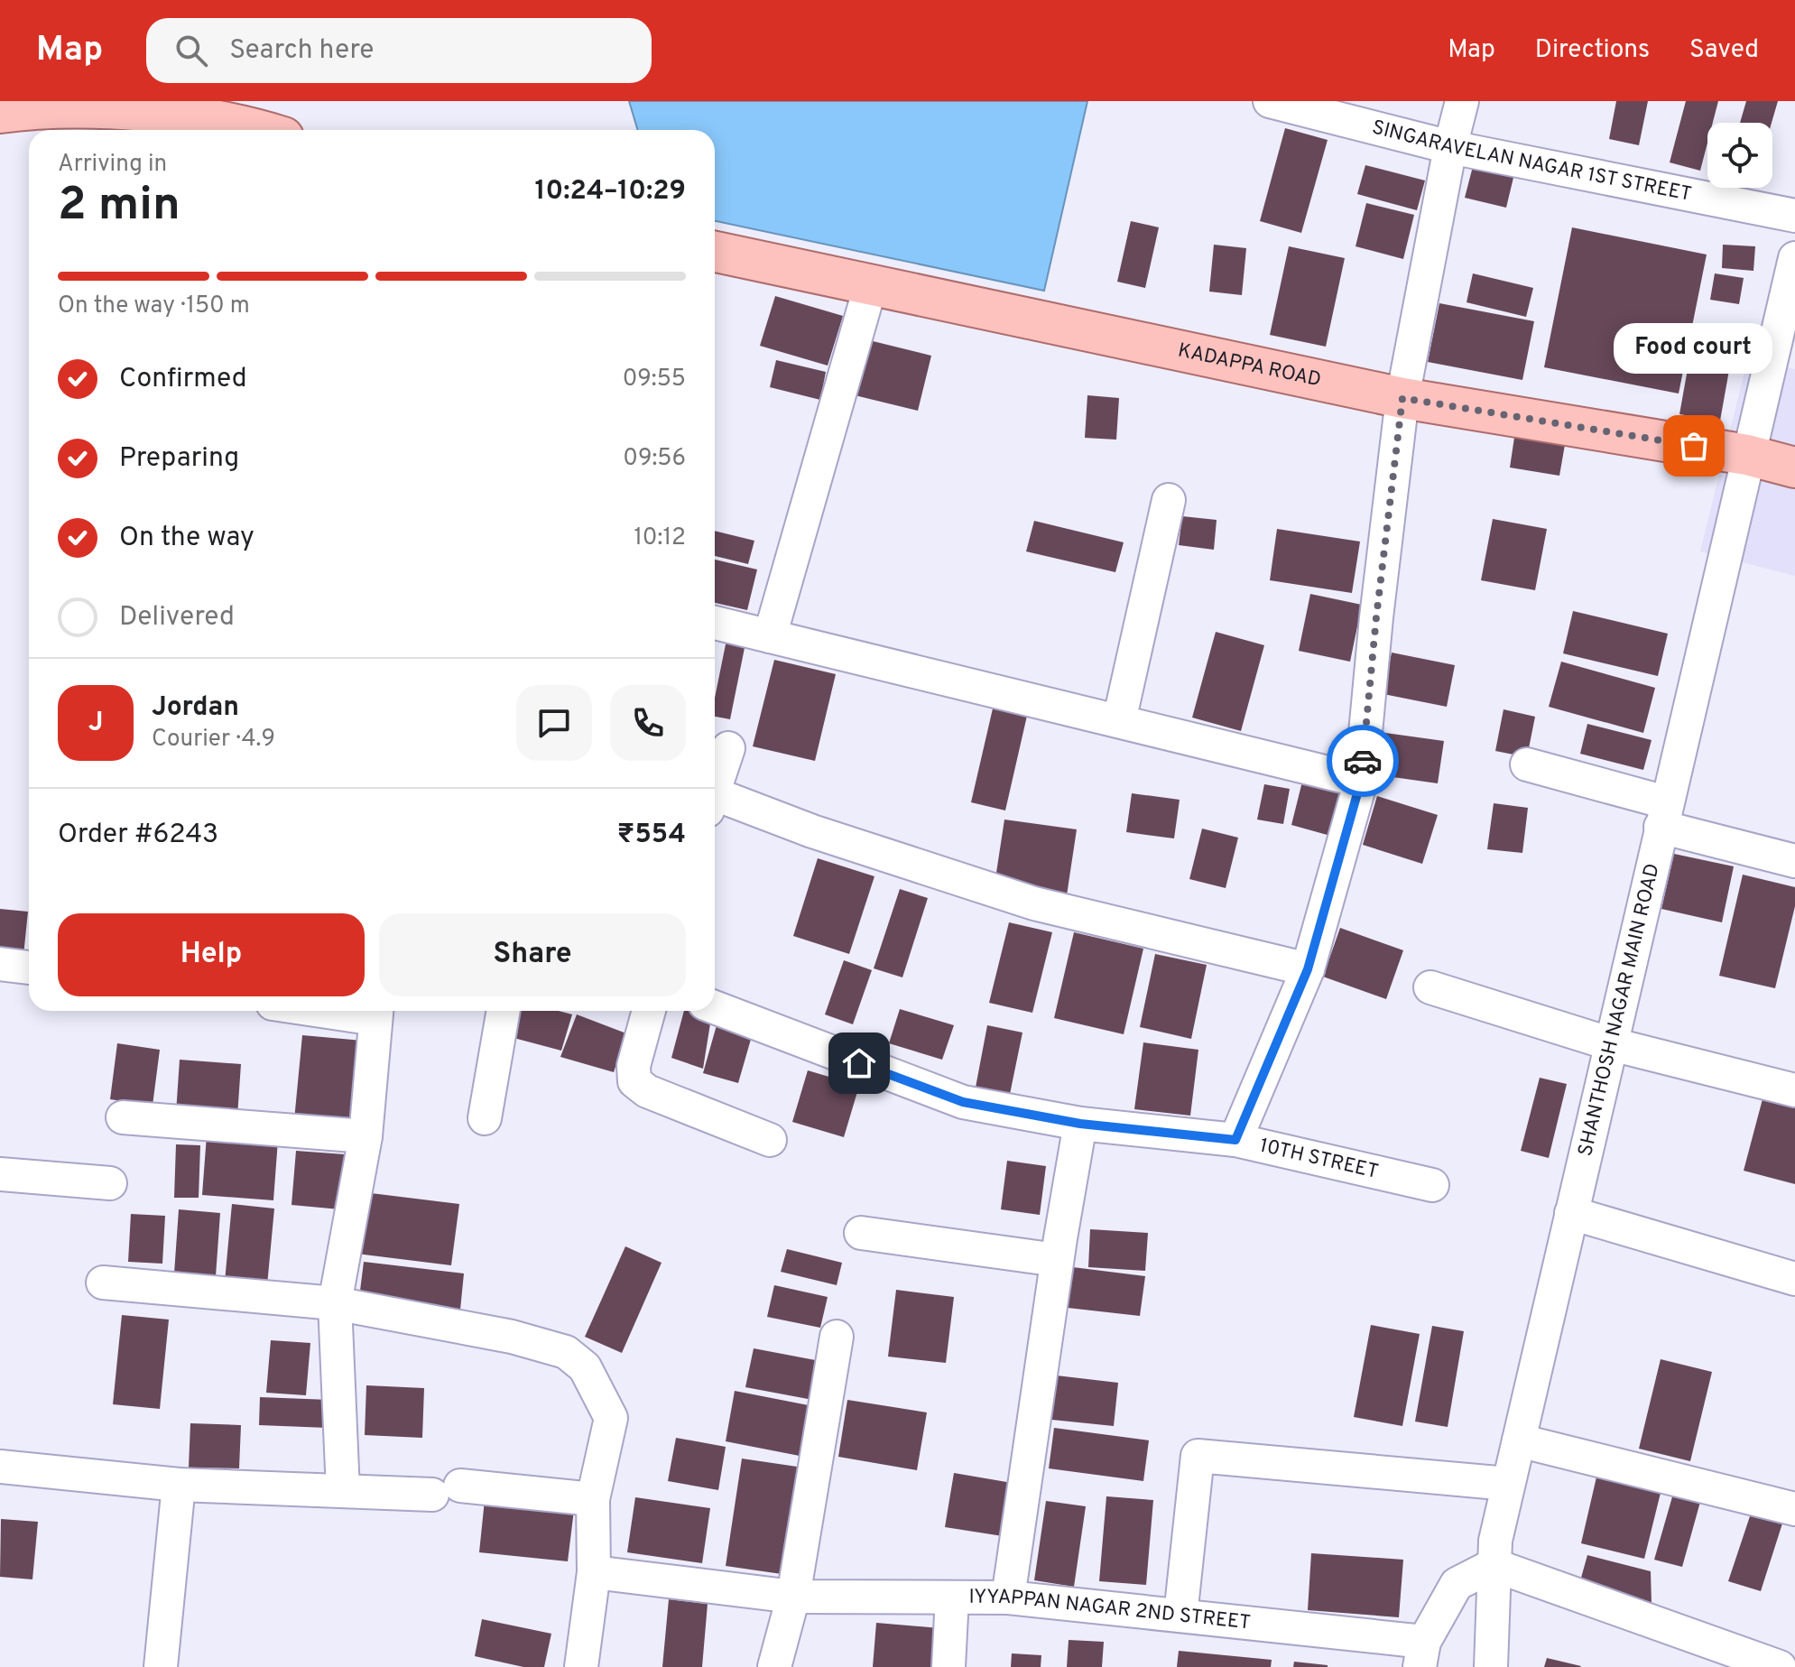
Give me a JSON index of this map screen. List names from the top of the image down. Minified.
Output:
{"streets":{"main road":["KADAPPA ROAD"],"street":["SINGARAVELAN NAGAR 1ST STREET","SHANTHOSH NAGAR MAIN ROAD","10TH STREET","IYYAPPAN NAGAR 2ND STREET"]},"crossings":[["KADAPPA ROAD","SHANTHOSH NAGAR MAIN ROAD"]],"places":["Food court"],"page":{"header":"Map","search":"Search here","nav":["Map","Directions","Saved"],"heading":["2 min","Arriving in","10:24–10:29"],"panel":["Jordan","Courier · 4.9","Order #6243","₹554"],"bar":"On the way · 150 m","bubble":"Food court","list":[["Confirmed","09:55"],["Preparing","09:56"],["On the way","10:12"],"Delivered"],"round":"J","buttons":["Help","Share"]}}
